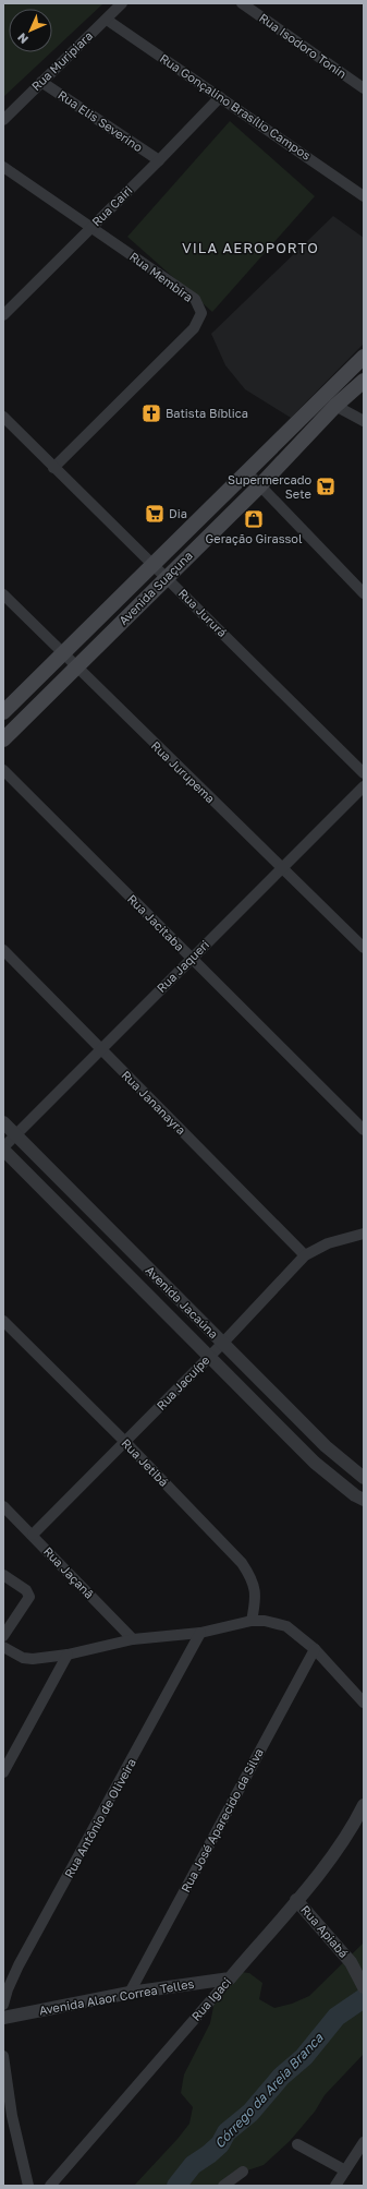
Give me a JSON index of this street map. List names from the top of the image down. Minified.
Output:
{"streets":{"main road":["Avenida Suaçuna"],"street":["Rua Isodoro Tonin","Rua Muripiara","Rua Gonçalino Brasílio Campos","Rua Elis Severino","Rua Cairi","Rua Membira","Rua Jururá","Rua Jurupema","Rua Jacitaba","Rua Jaqueri","Rua Jananayra","Avenida Jacaúna","Rua Jacuípe","Rua Jetibá","Rua Jaçanã","Rua Antônio de Oliveira","Rua José Aparecido da Silva","Rua Apiabá","Avenida Alaor Correa Telles","Rua Igaci"]},"crossings":[["Rua Muripiara","Rua Gonçalino Brasílio Campos"],["Rua Muripiara","Rua Elis Severino"],["Rua Gonçalino Brasílio Campos","Rua Cairi"],["Rua Elis Severino","Rua Cairi"],["Rua Cairi","Rua Membira"],["Rua Membira","Rua Jururá"],["Avenida Suaçuna","Rua Jururá"],["Avenida Suaçuna","Rua Jurupema"],["Rua Jurupema","Rua Jaqueri"],["Rua Jacitaba","Rua Jaqueri"],["Rua Jaqueri","Rua Jananayra"],["Rua Jaqueri","Avenida Jacaúna"],["Rua Jananayra","Rua Jacuípe"],["Avenida Jacaúna","Rua Jacuípe"],["Rua Jacuípe","Rua Jetibá"],["Rua Jacuípe","Rua Jaçanã"],["Rua José Aparecido da Silva","Avenida Alaor Correa Telles"],["Rua Apiabá","Rua Igaci"],["Avenida Alaor Correa Telles","Rua Igaci"]],"districts":["VILA AEROPORTO"],"water":["Córrego da Areia Branca"],"places":{"church":["Batista Bíblica"],"supermarket":["Supermercado Sete","Dia"],"shop":["Geração Girassol"]},"north":"bottom left"}
